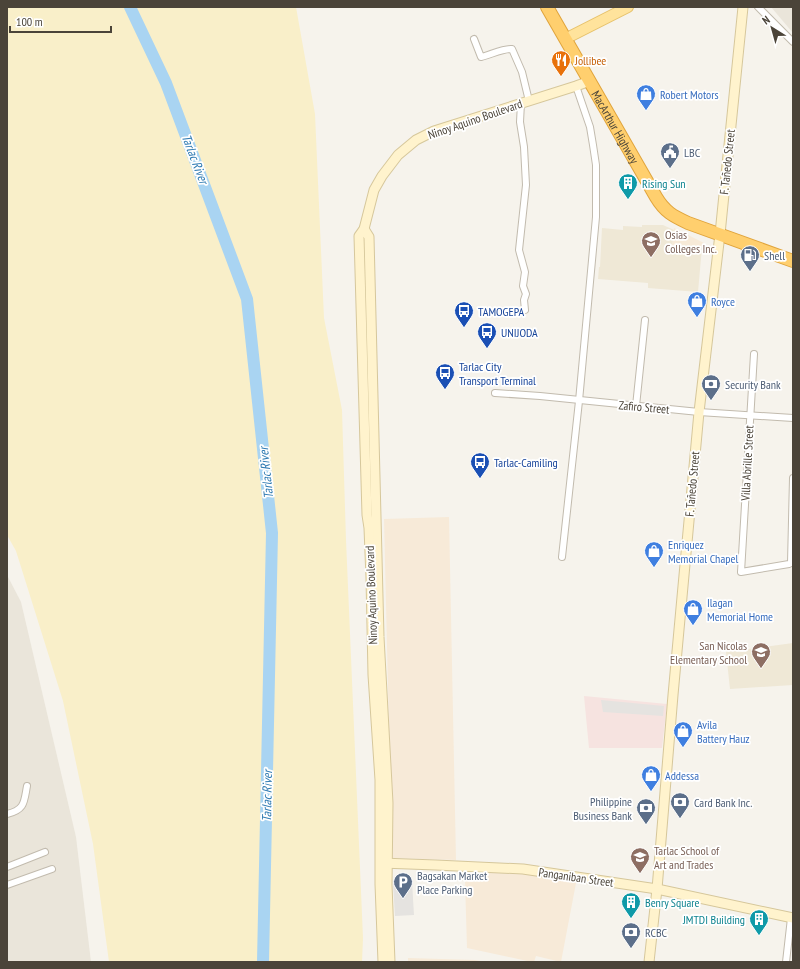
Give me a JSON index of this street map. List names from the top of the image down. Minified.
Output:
{"streets":{"highway":["MacArthur Highway"],"main road":["Ninoy Aquino Boulevard","F. Tañedo Street","Panganiban Street"],"street":["Zafiro Street","Villa Abrille Street"]},"crossings":[["Ninoy Aquino Boulevard","MacArthur Highway"],["Ninoy Aquino Boulevard","Panganiban Street"],["MacArthur Highway","F. Tañedo Street"],["F. Tañedo Street","Zafiro Street"],["F. Tañedo Street","Panganiban Street"],["Zafiro Street","Villa Abrille Street"]],"water":["Tarlac River"],"places":{"restaurant":["Jollibee"],"shop":["Robert Motors","Royce","Enriquez Memorial Chapel","Ilagan Memorial Home","Avila Battery Hauz","Addessa"],"public building":["LBC"],"building":["Rising Sun","Benry Square","JMTDI Building"],"school or university":["Osias Colleges Inc.","San Nicolas Elementary School","Tarlac School of Art and Trades"],"fuel station":["Shell"],"bus stop":["TAMOGEPA","UNIJODA","Tarlac City Transport Terminal","Tarlac-Camiling"],"bank":["Security Bank","Card Bank Inc.","Philippine Business Bank","RCBC"],"parking":["Bagsakan Market Place Parking"]},"scale_bar":"100 m","north":"top left"}
